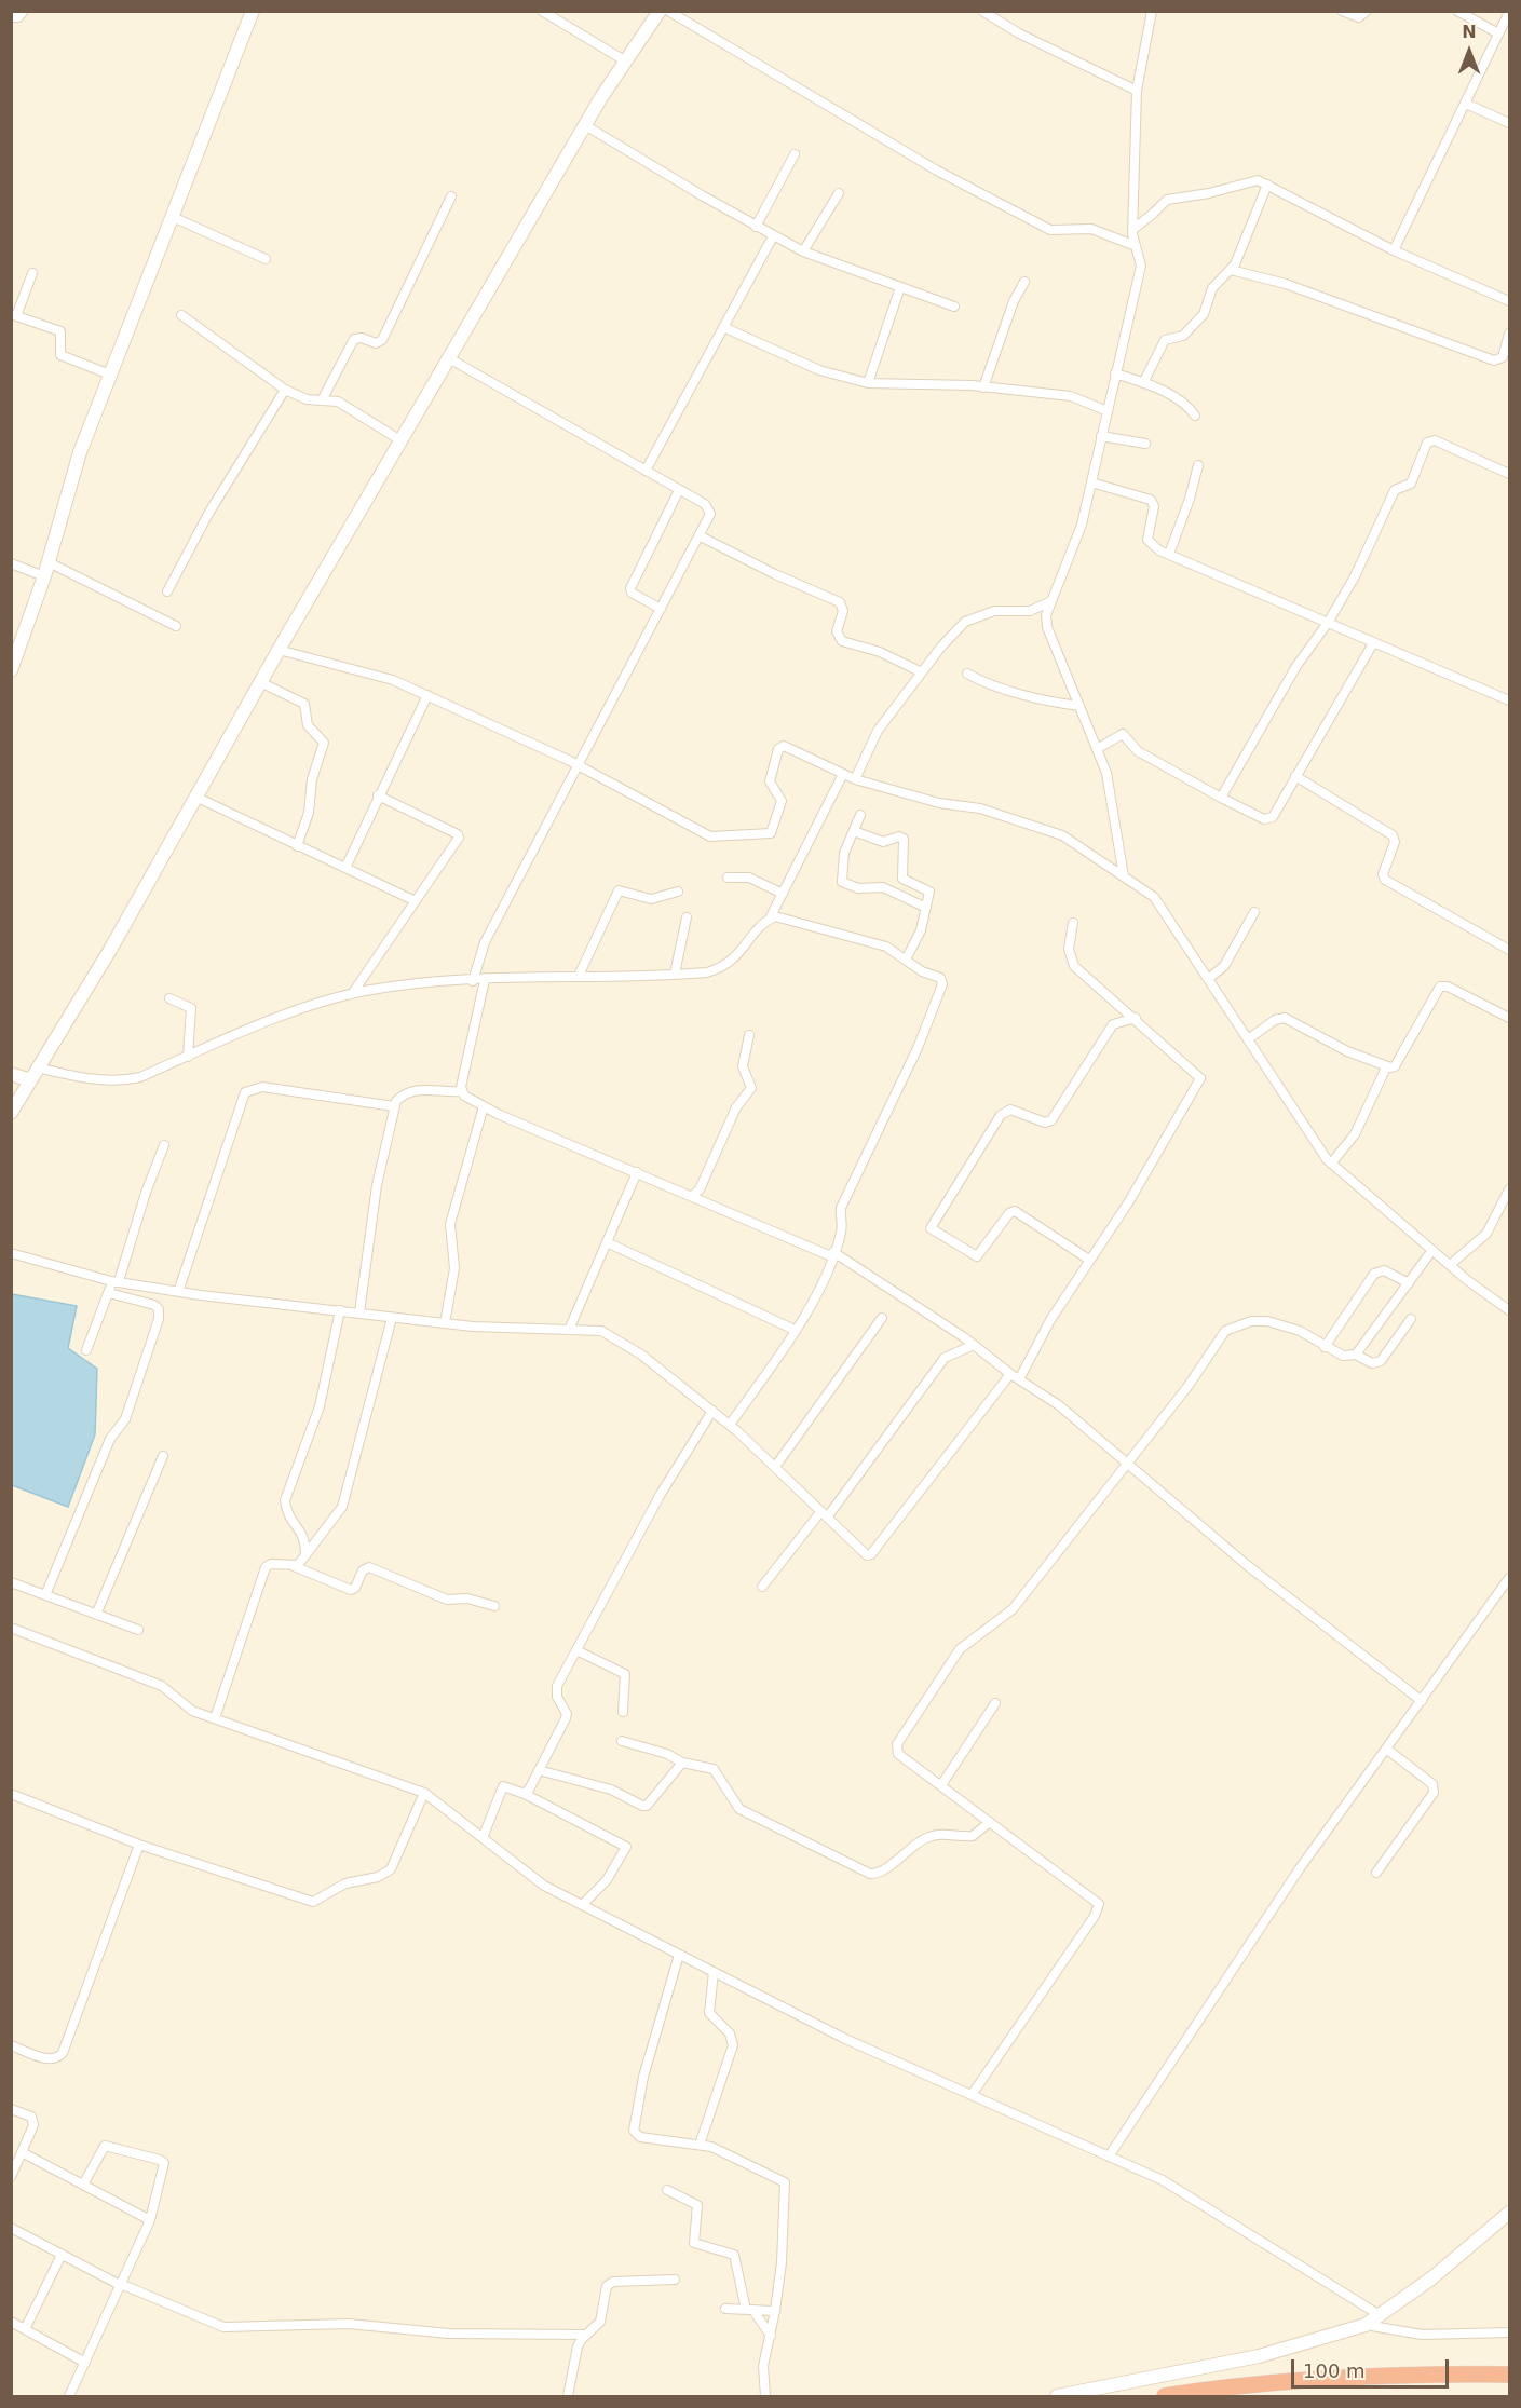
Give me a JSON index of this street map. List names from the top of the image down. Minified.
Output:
{"scale_bar":"100 m","north":"top"}
